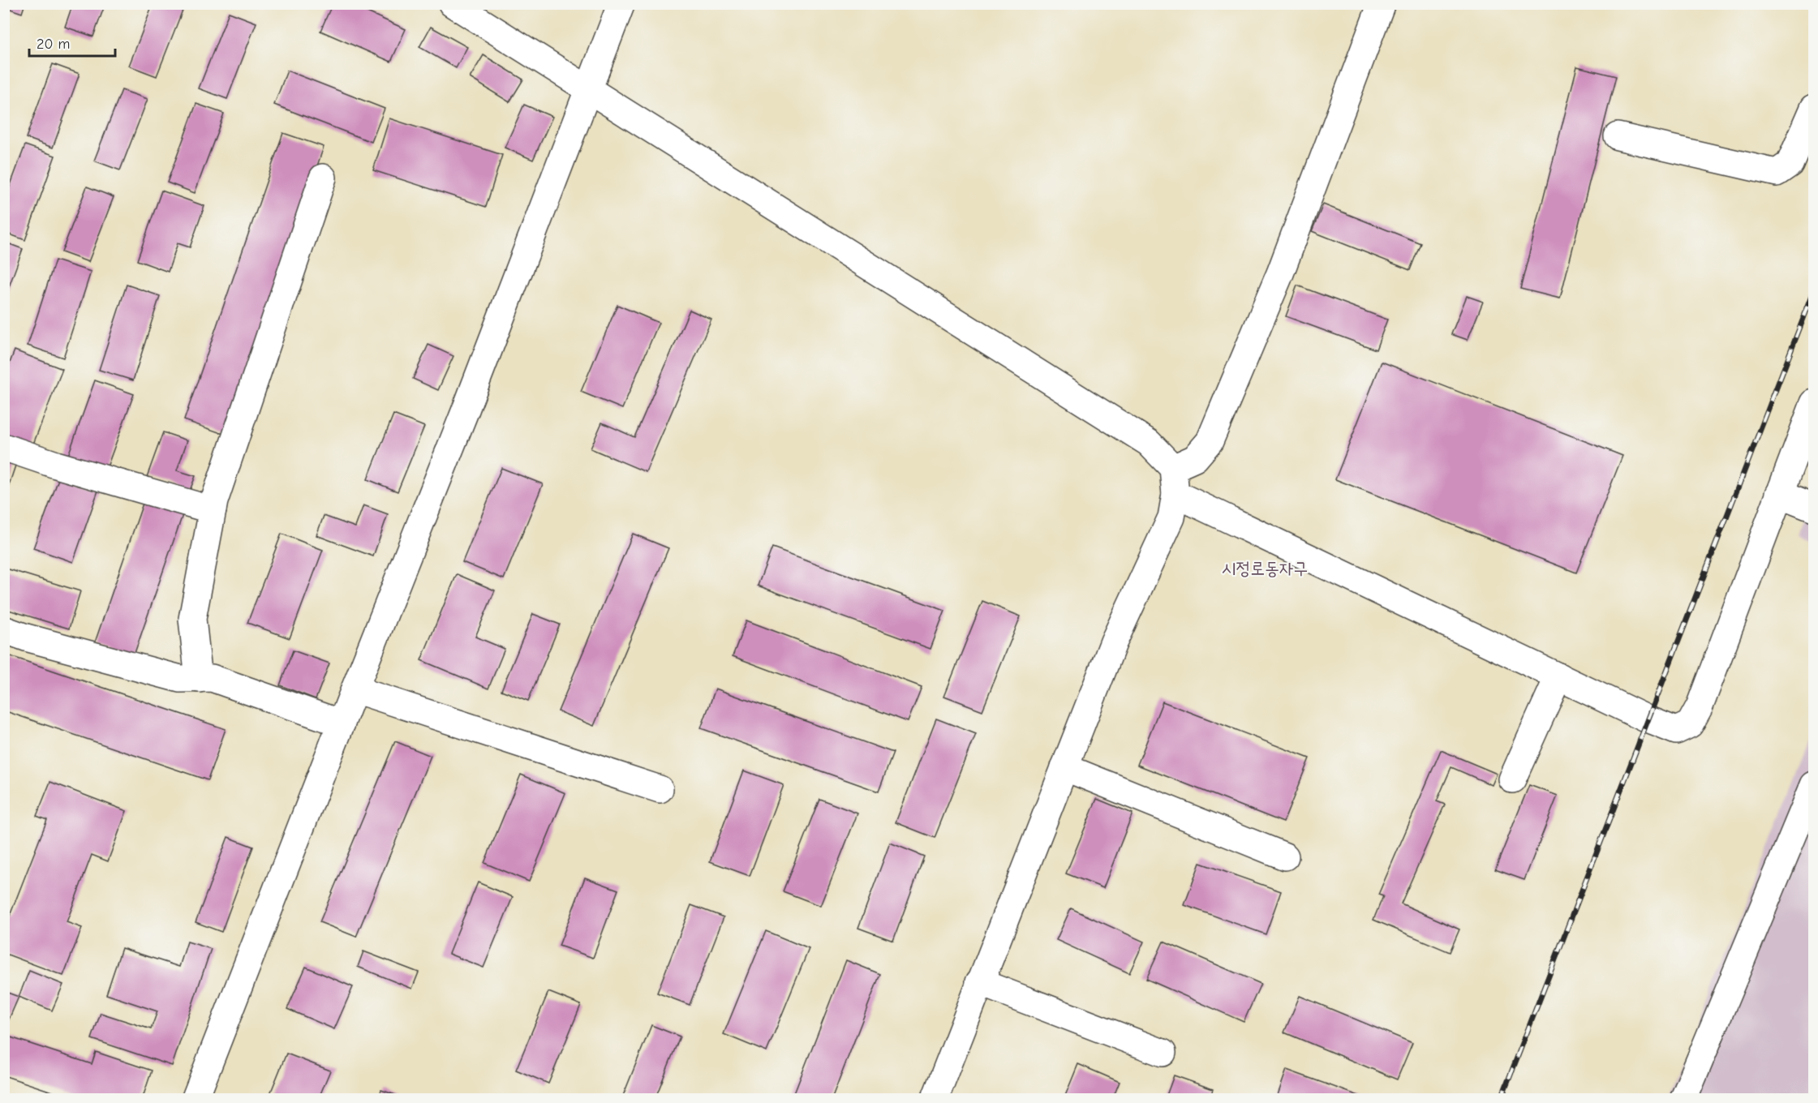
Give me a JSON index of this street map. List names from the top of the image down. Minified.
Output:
{"districts":["시정로동자구"],"scale_bar":"20 m"}
